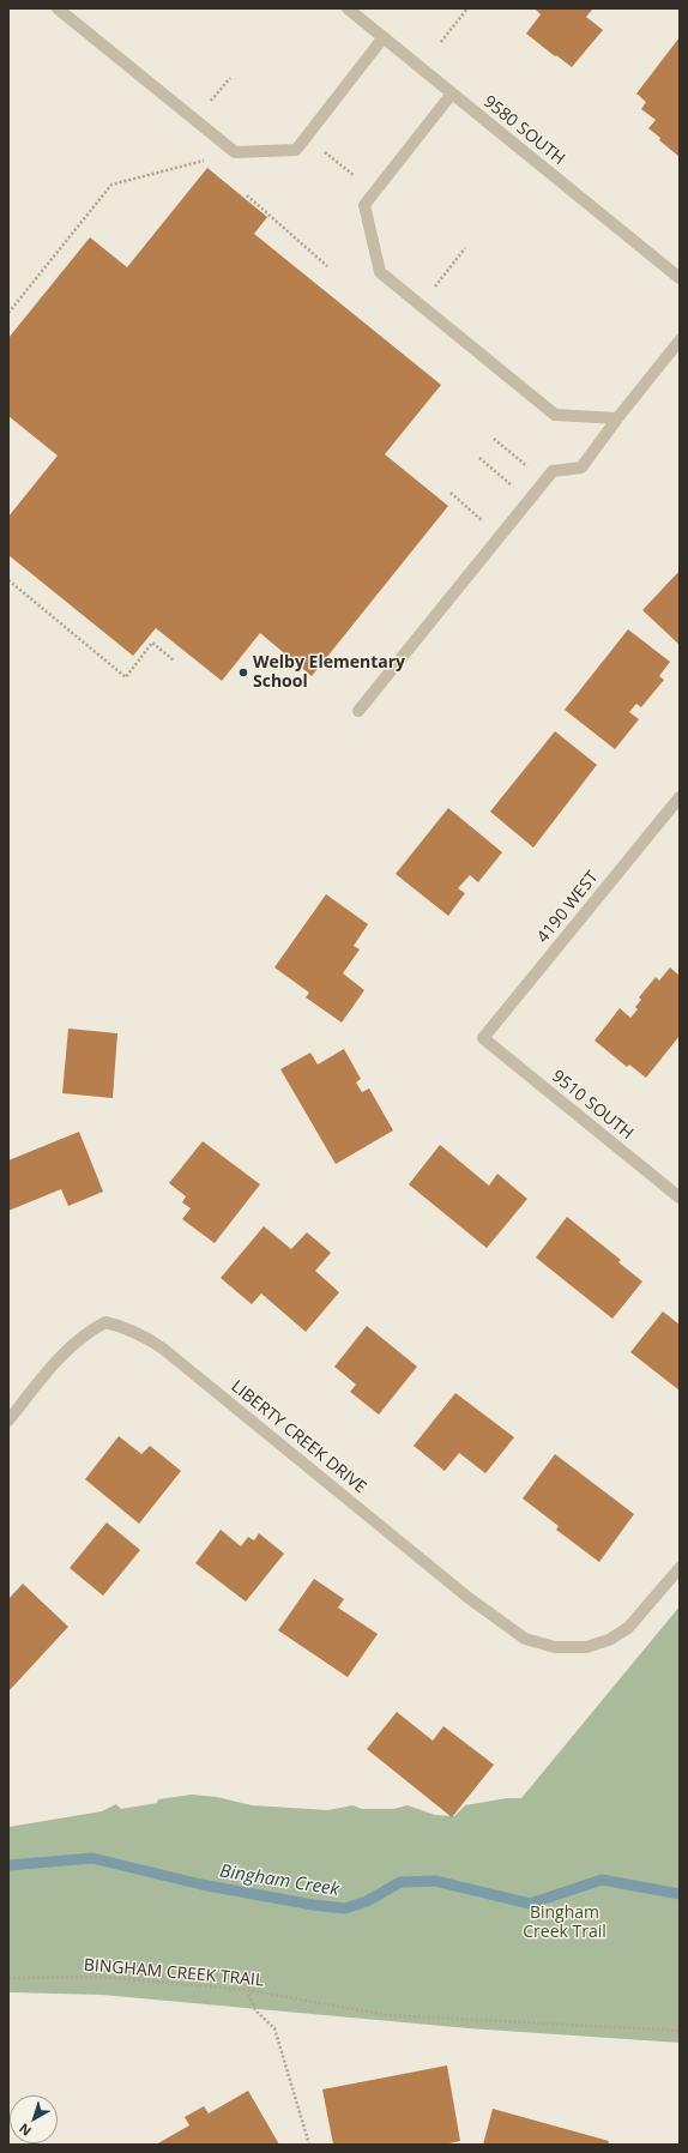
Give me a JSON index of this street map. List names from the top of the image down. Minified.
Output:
{"streets":{"street":["9580 SOUTH","4190 WEST","9510 SOUTH","LIBERTY CREEK DRIVE"],"path":["BINGHAM CREEK TRAIL"]},"crossings":[["4190 WEST","9510 SOUTH"]],"water":["Bingham Creek"],"parks":["Bingham Creek Trail"],"places":["Welby Elementary School"],"north":"bottom left"}
